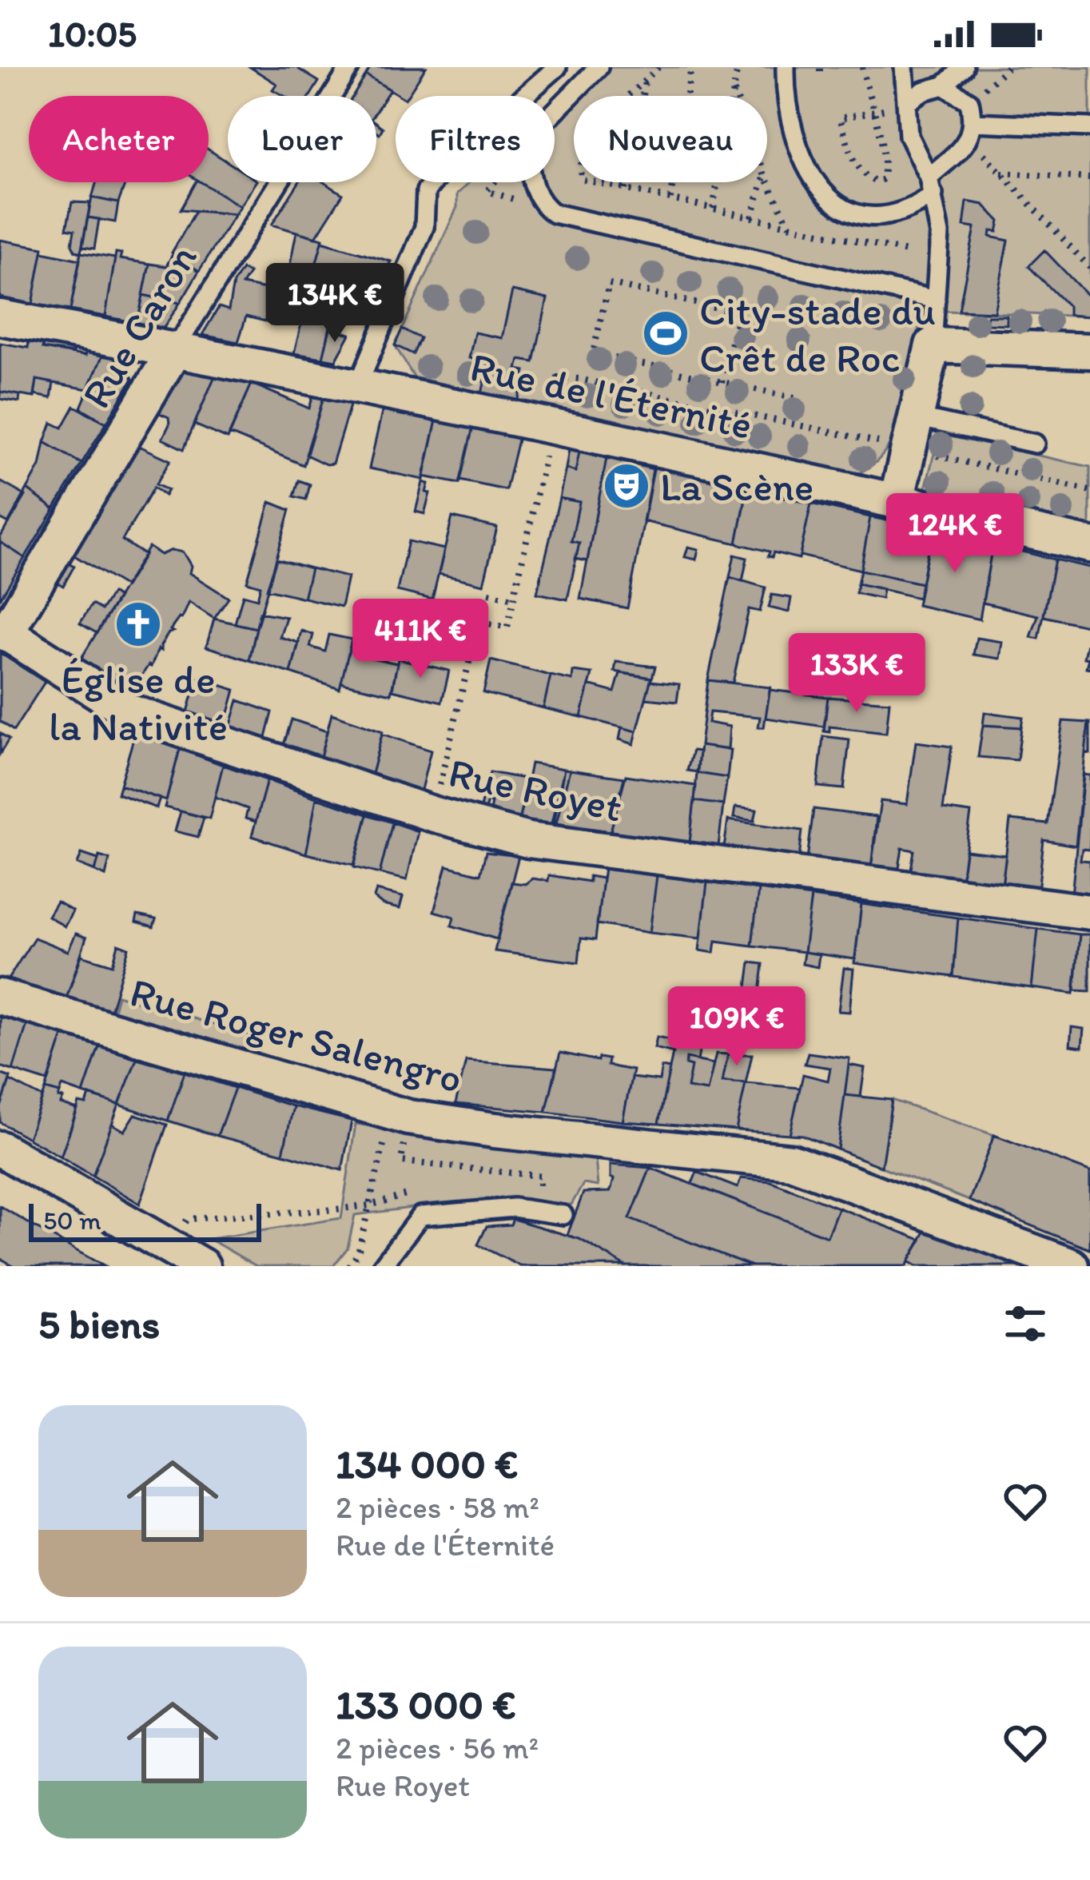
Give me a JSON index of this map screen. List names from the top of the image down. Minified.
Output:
{"streets":{"street":["Rue Caron","Rue de l'Éternité","Rue Royet","Rue Roger Salengro"]},"crossings":[["Rue Caron","Rue de l'Éternité"],["Rue Caron","Rue Royet"]],"places":{"sports":["City-stade du Crêt de Roc"],"theatre":["La Scène"],"church":["Église de la Nativité"]},"scale_bar":"50 m","page":{"status":"10:05","chip":["Acheter","Louer","Filtres","Nouveau"],"price":["134K €","124K €","411K €","133K €","109K €"],"scale":"50 m","heading":"5 biens","list":[{"name":"134 000 €","note":"2 pièces · 58 m² · Rue de l'Éternité"},{"name":"133 000 €","note":"2 pièces · 56 m² · Rue Royet"}]}}
